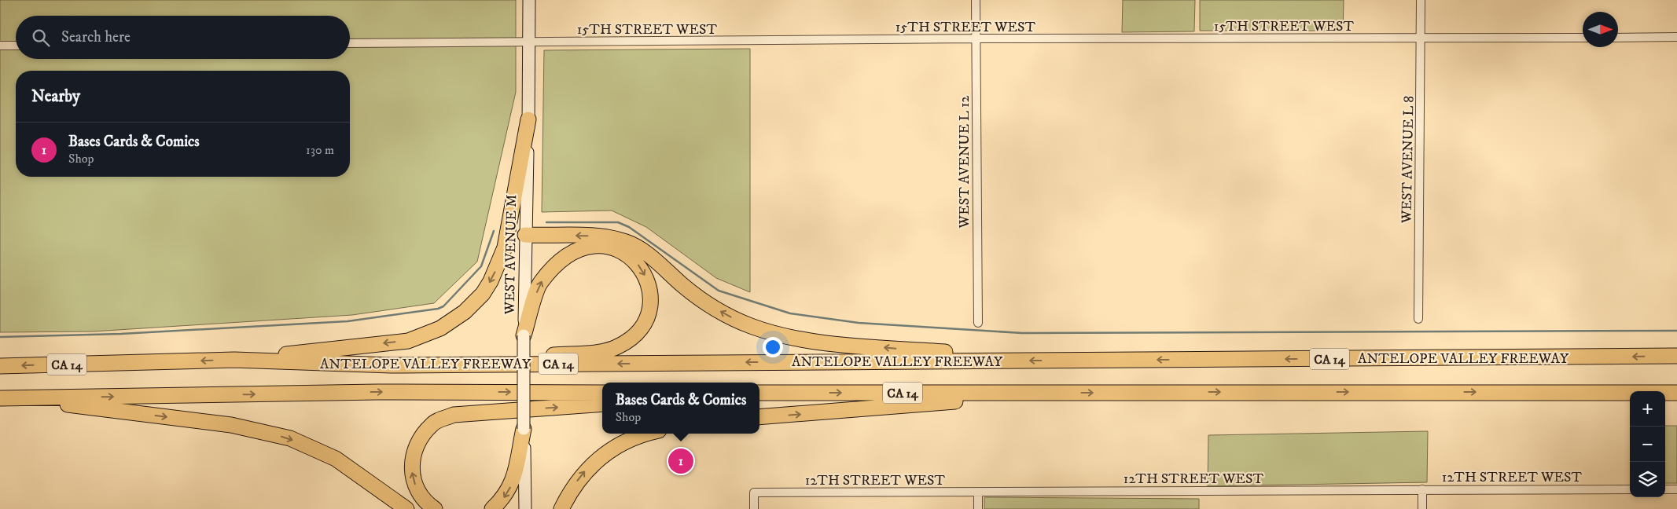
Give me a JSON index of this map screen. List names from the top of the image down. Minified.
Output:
{"streets":{"highway":["ANTELOPE VALLEY FREEWAY","CA 14"],"main road":["WEST AVENUE M"],"street":["15TH STREET WEST","WEST AVENUE L 8","WEST AVENUE L 12","12TH STREET WEST"]},"crossings":[["15TH STREET WEST","WEST AVENUE L 8"],["15TH STREET WEST","WEST AVENUE L 12"],["15TH STREET WEST","WEST AVENUE M"]],"north":"right","page":{"search":"Search here","heading":"Nearby","list":[{"mark":"1","name":"Bases Cards & Comics","note":"Shop","value":"130 m"}],"popup":["Bases Cards & Comics","Shop"],"map_buttons":["+","−"],"pins":"1"}}
